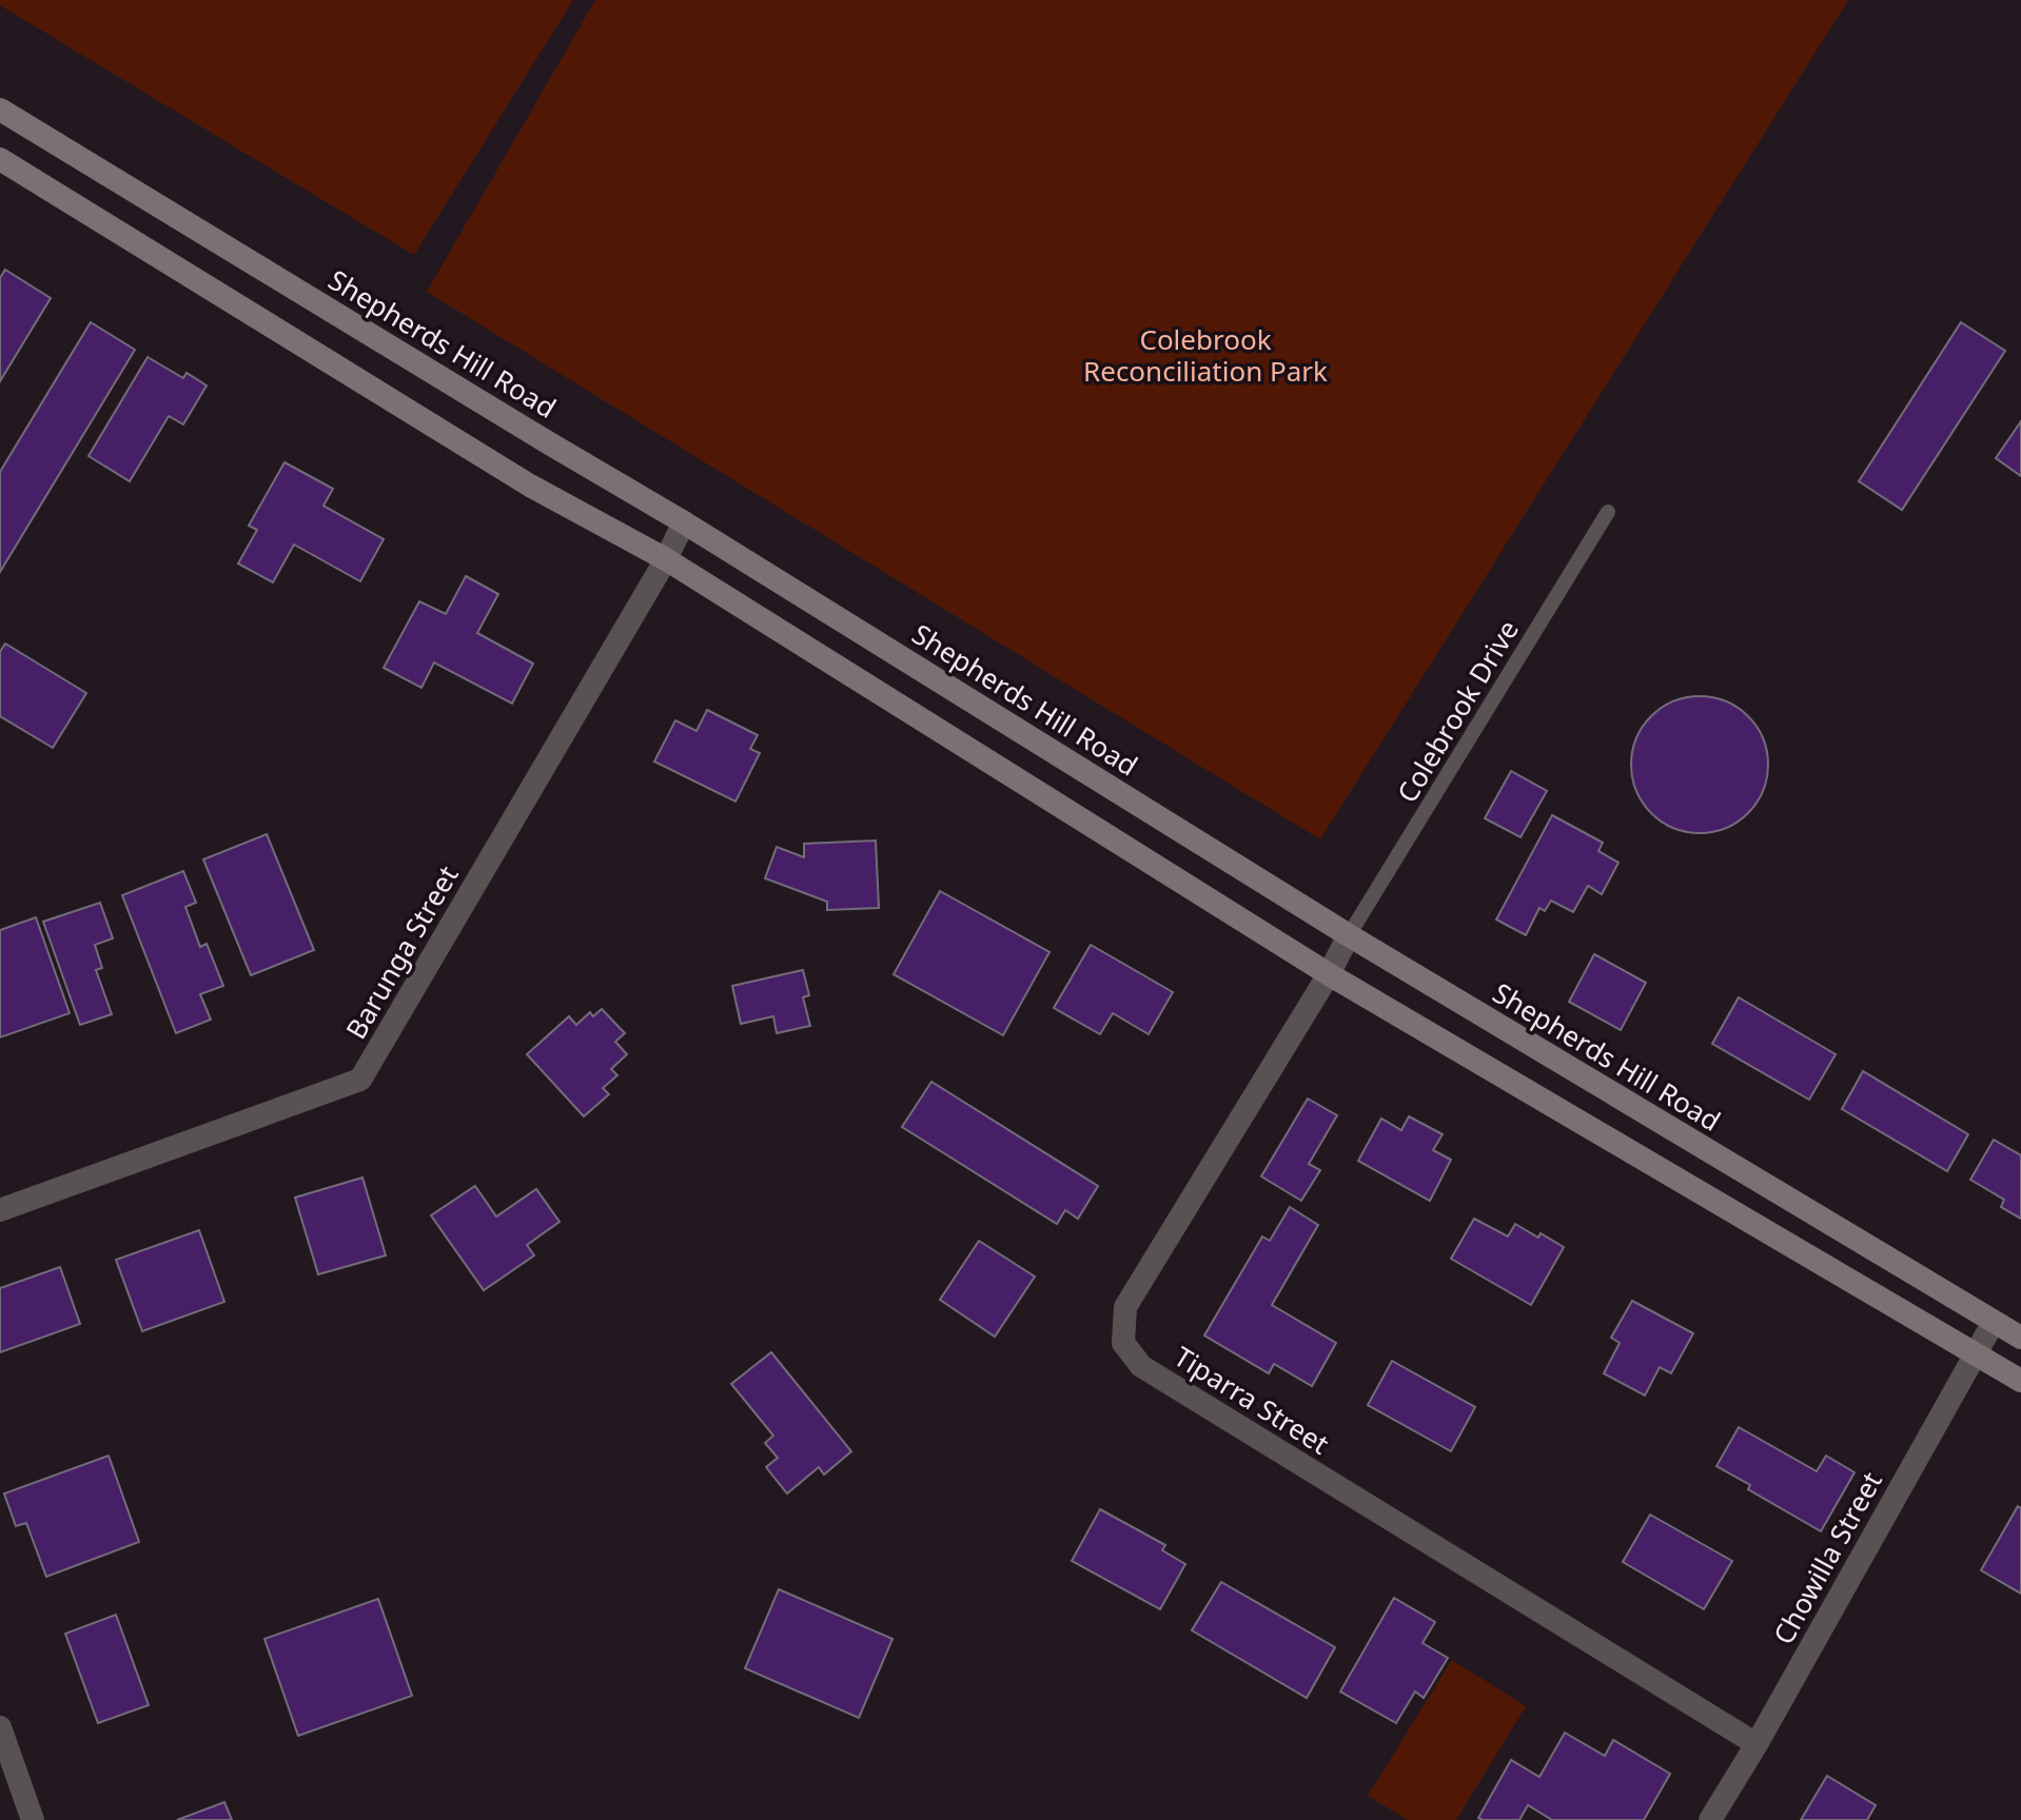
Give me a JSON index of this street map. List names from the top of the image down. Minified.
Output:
{"streets":{"main road":["Shepherds Hill Road"],"street":["Barunga Street","Tiparra Street","Chowilla Street"],"lane":["Colebrook Drive"]},"crossings":[["Shepherds Hill Road","Colebrook Drive"],["Shepherds Hill Road","Barunga Street"],["Shepherds Hill Road","Tiparra Street"],["Shepherds Hill Road","Chowilla Street"],["Colebrook Drive","Tiparra Street"],["Tiparra Street","Chowilla Street"]],"parks":["Colebrook Reconciliation Park"]}
